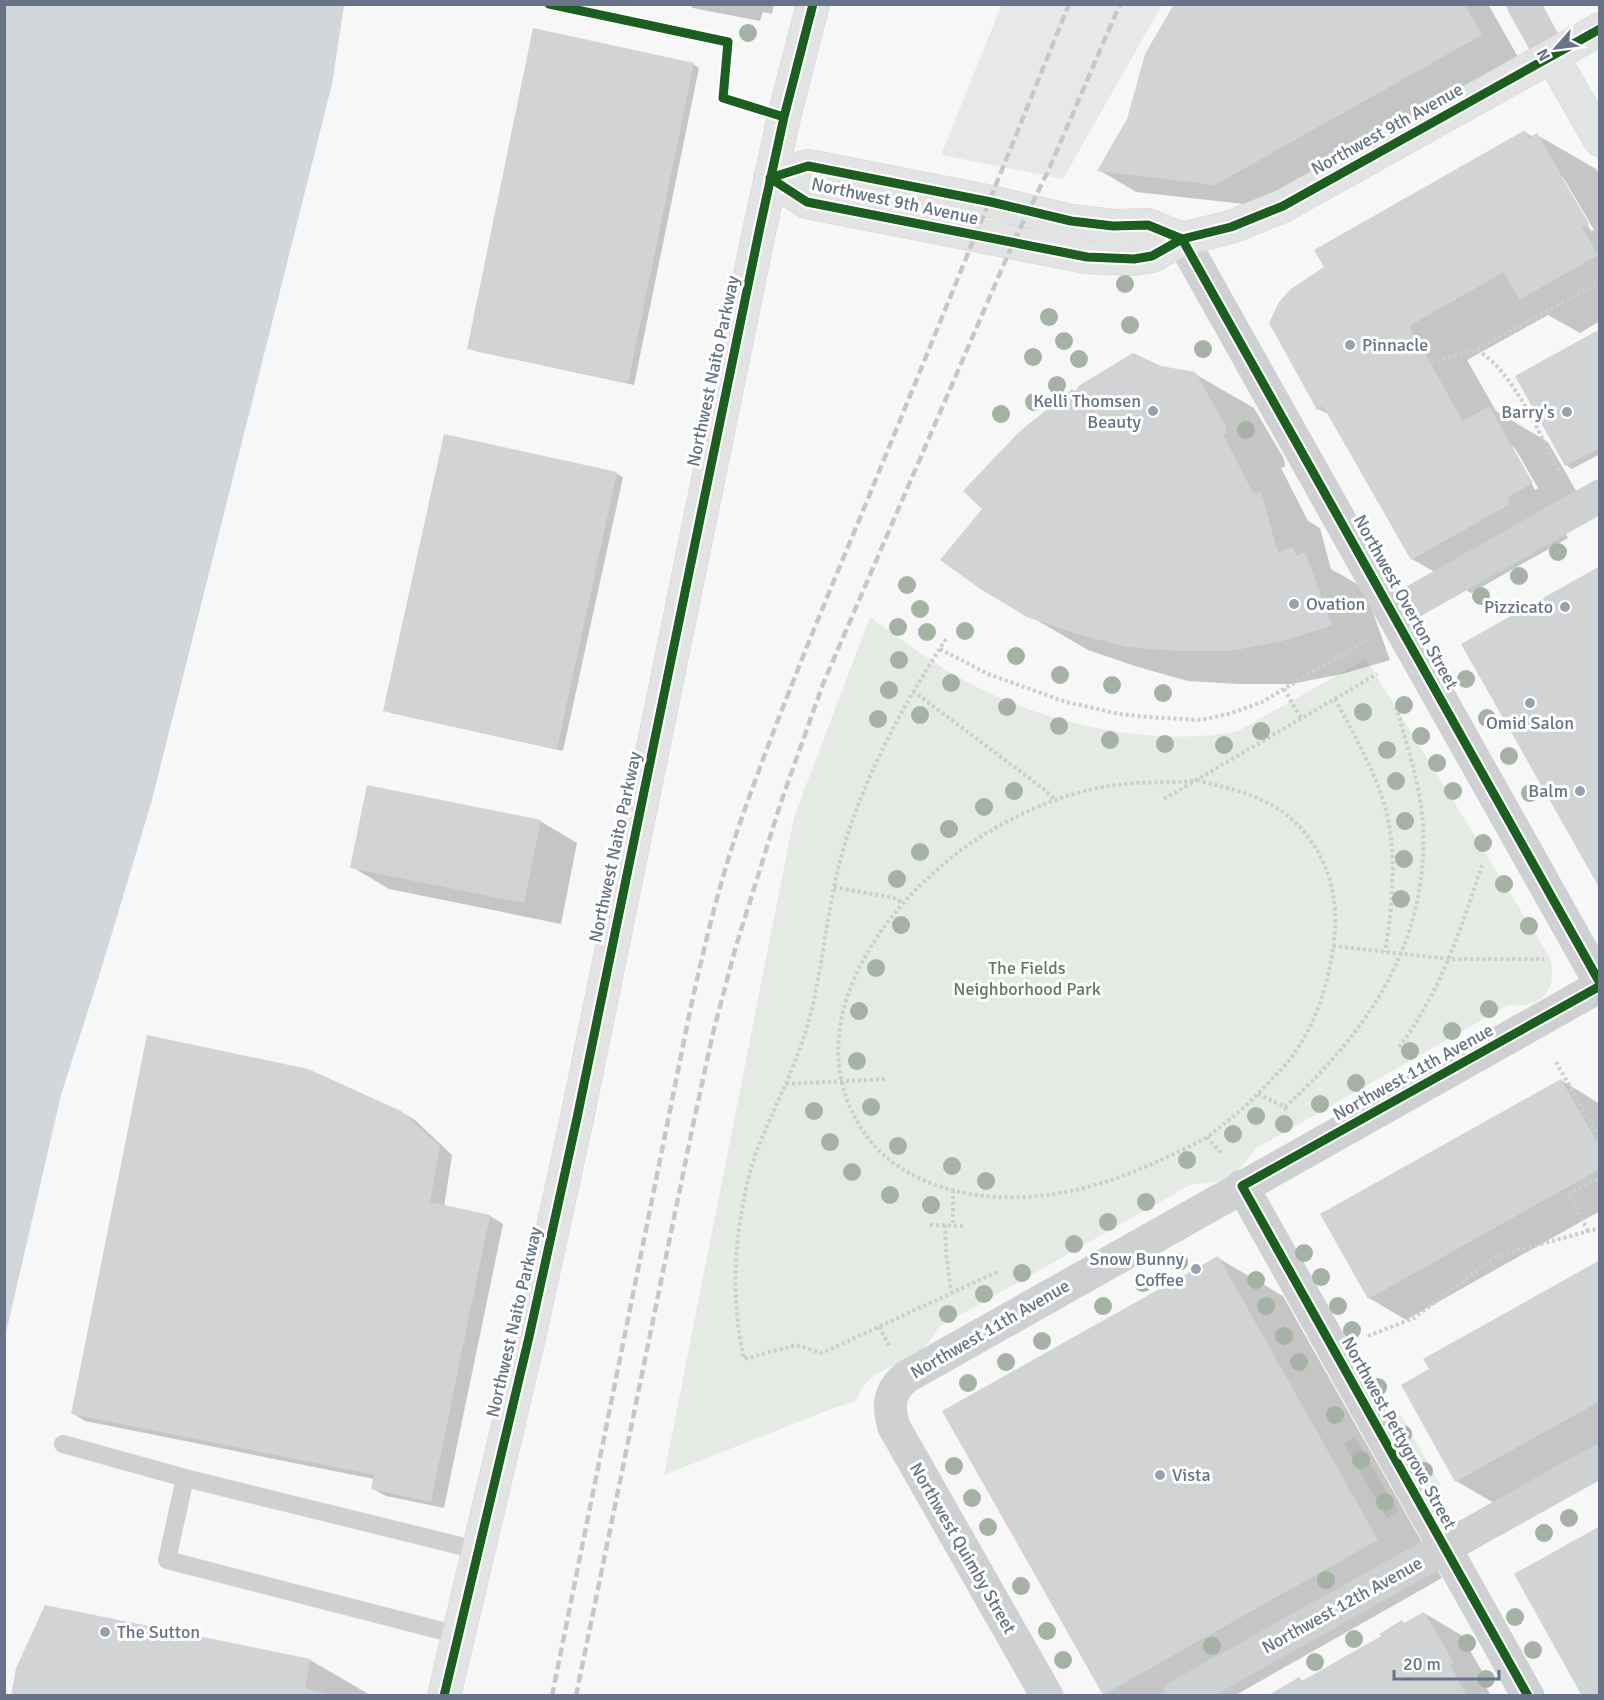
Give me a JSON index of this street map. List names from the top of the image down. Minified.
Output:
{"streets":{"main road":["Northwest 9th Avenue","Northwest Naito Parkway"],"street":["Northwest Overton Street","Northwest 11th Avenue","Northwest Pettygrove Street","Northwest Quimby Street","Northwest 12th Avenue"]},"crossings":[["Northwest 9th Avenue","Northwest Naito Parkway"],["Northwest 9th Avenue","Northwest Overton Street"],["Northwest Overton Street","Northwest 11th Avenue"],["Northwest 11th Avenue","Northwest Pettygrove Street"],["Northwest 11th Avenue","Northwest Quimby Street"],["Northwest Pettygrove Street","Northwest 12th Avenue"]],"parks":["The Fields Neighborhood Park"],"places":["Pinnacle","Kelli Thomsen Beauty","Barry's","Ovation","Pizzicato","Omid Salon","Balm","Snow Bunny Coffee","Vista","The Sutton"],"scale_bar":"20 m","north":"bottom left"}
